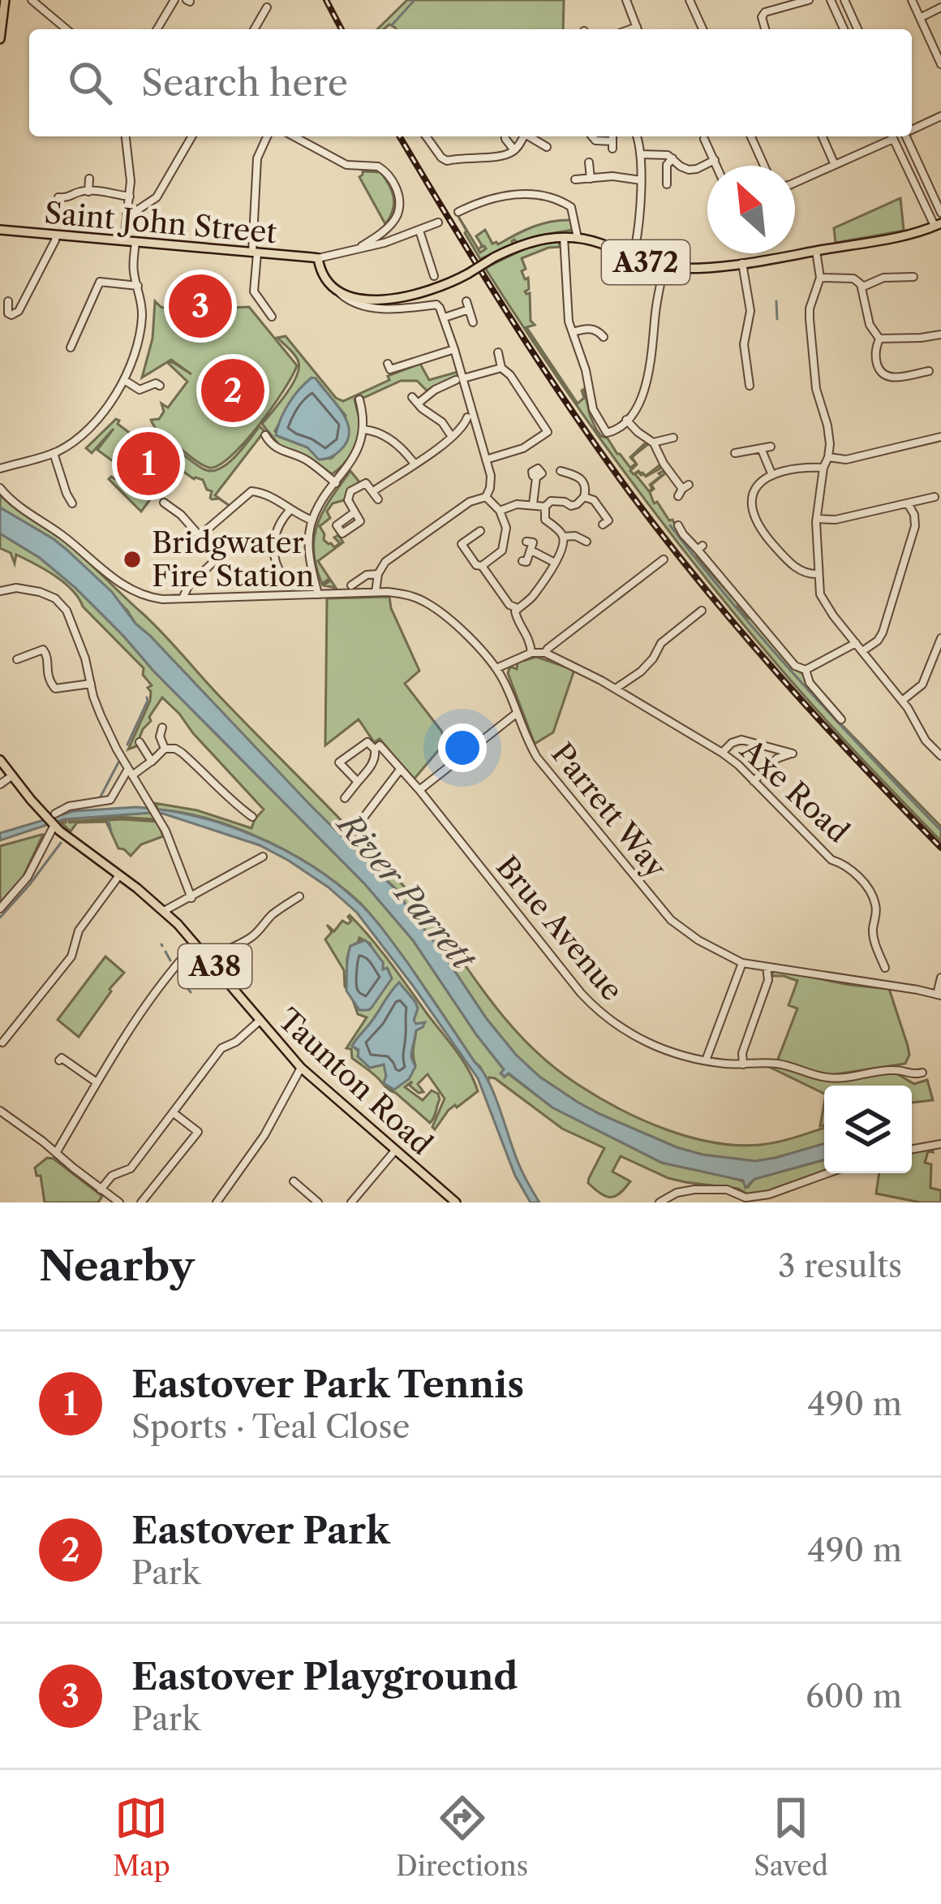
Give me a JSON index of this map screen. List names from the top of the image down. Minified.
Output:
{"streets":{"main road":["Saint John Street","A372","A38","Taunton Road"],"street":["Axe Road","Parrett Way","Brue Avenue"]},"crossings":[["Axe Road","Parrett Way"],["A38","Taunton Road"]],"water":["River Parrett"],"places":["Bridgwater Fire Station"],"north":"top left","page":{"search":"Search here","pins":["3","2","1"],"heading":["Nearby","3 results"],"list":[{"mark":"1","name":"Eastover Park Tennis","note":"Sports · Teal Close","value":"490 m"},{"mark":"2","name":"Eastover Park","note":"Park","value":"490 m"},{"mark":"3","name":"Eastover Playground","note":"Park","value":"600 m"}],"nav":["Map","Directions","Saved"]}}
